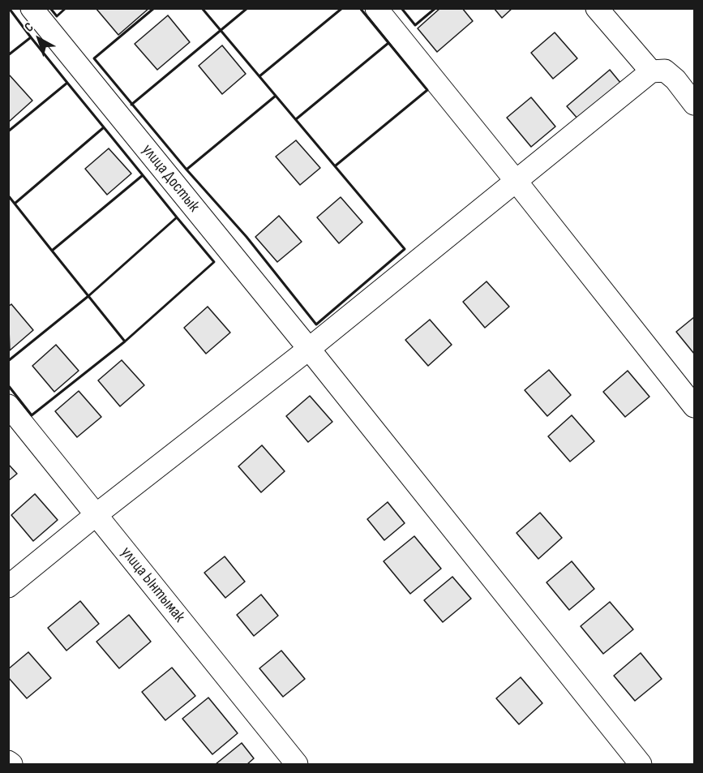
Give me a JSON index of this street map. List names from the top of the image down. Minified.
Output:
{"streets":{"street":["улица Достык","улица Ынтымак"]},"north":"top left"}
